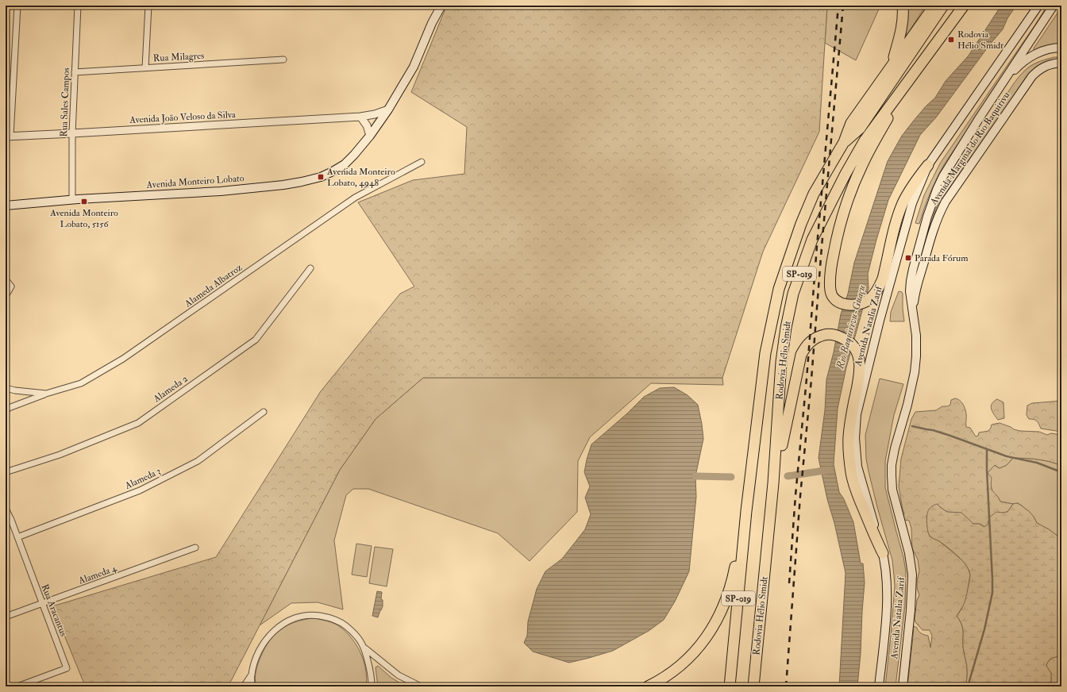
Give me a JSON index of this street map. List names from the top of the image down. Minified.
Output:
{"streets":{"highway":["SP-019","Rodovia Hélio Smidt"],"main road":["Avenida Marginal do Rio Baquirivu","Avenida Monteiro Lobato","Avenida Natalia Zarif"],"street":["Rua Milagres","Rua Sales Campos","Avenida João Veloso da Silva","Alameda Albatroz","Alameda 2","Alameda 3","Alameda 4","Rua Aracantus"]},"crossings":[["Rua Milagres","Rua Sales Campos"],["Rua Sales Campos","Avenida João Veloso da Silva"],["Rua Sales Campos","Avenida Monteiro Lobato"],["Avenida Marginal do Rio Baquirivu","Avenida Natalia Zarif"],["Alameda 3","Rua Aracantus"],["Alameda 4","Rua Aracantus"]],"water":["Rio Baquirivu-Guaçu"],"places":{"transit":["Rodovia Hélio Smidt","Avenida Monteiro Lobato, 4948","Avenida Monteiro Lobato, 5156","Parada Fórum"]}}
